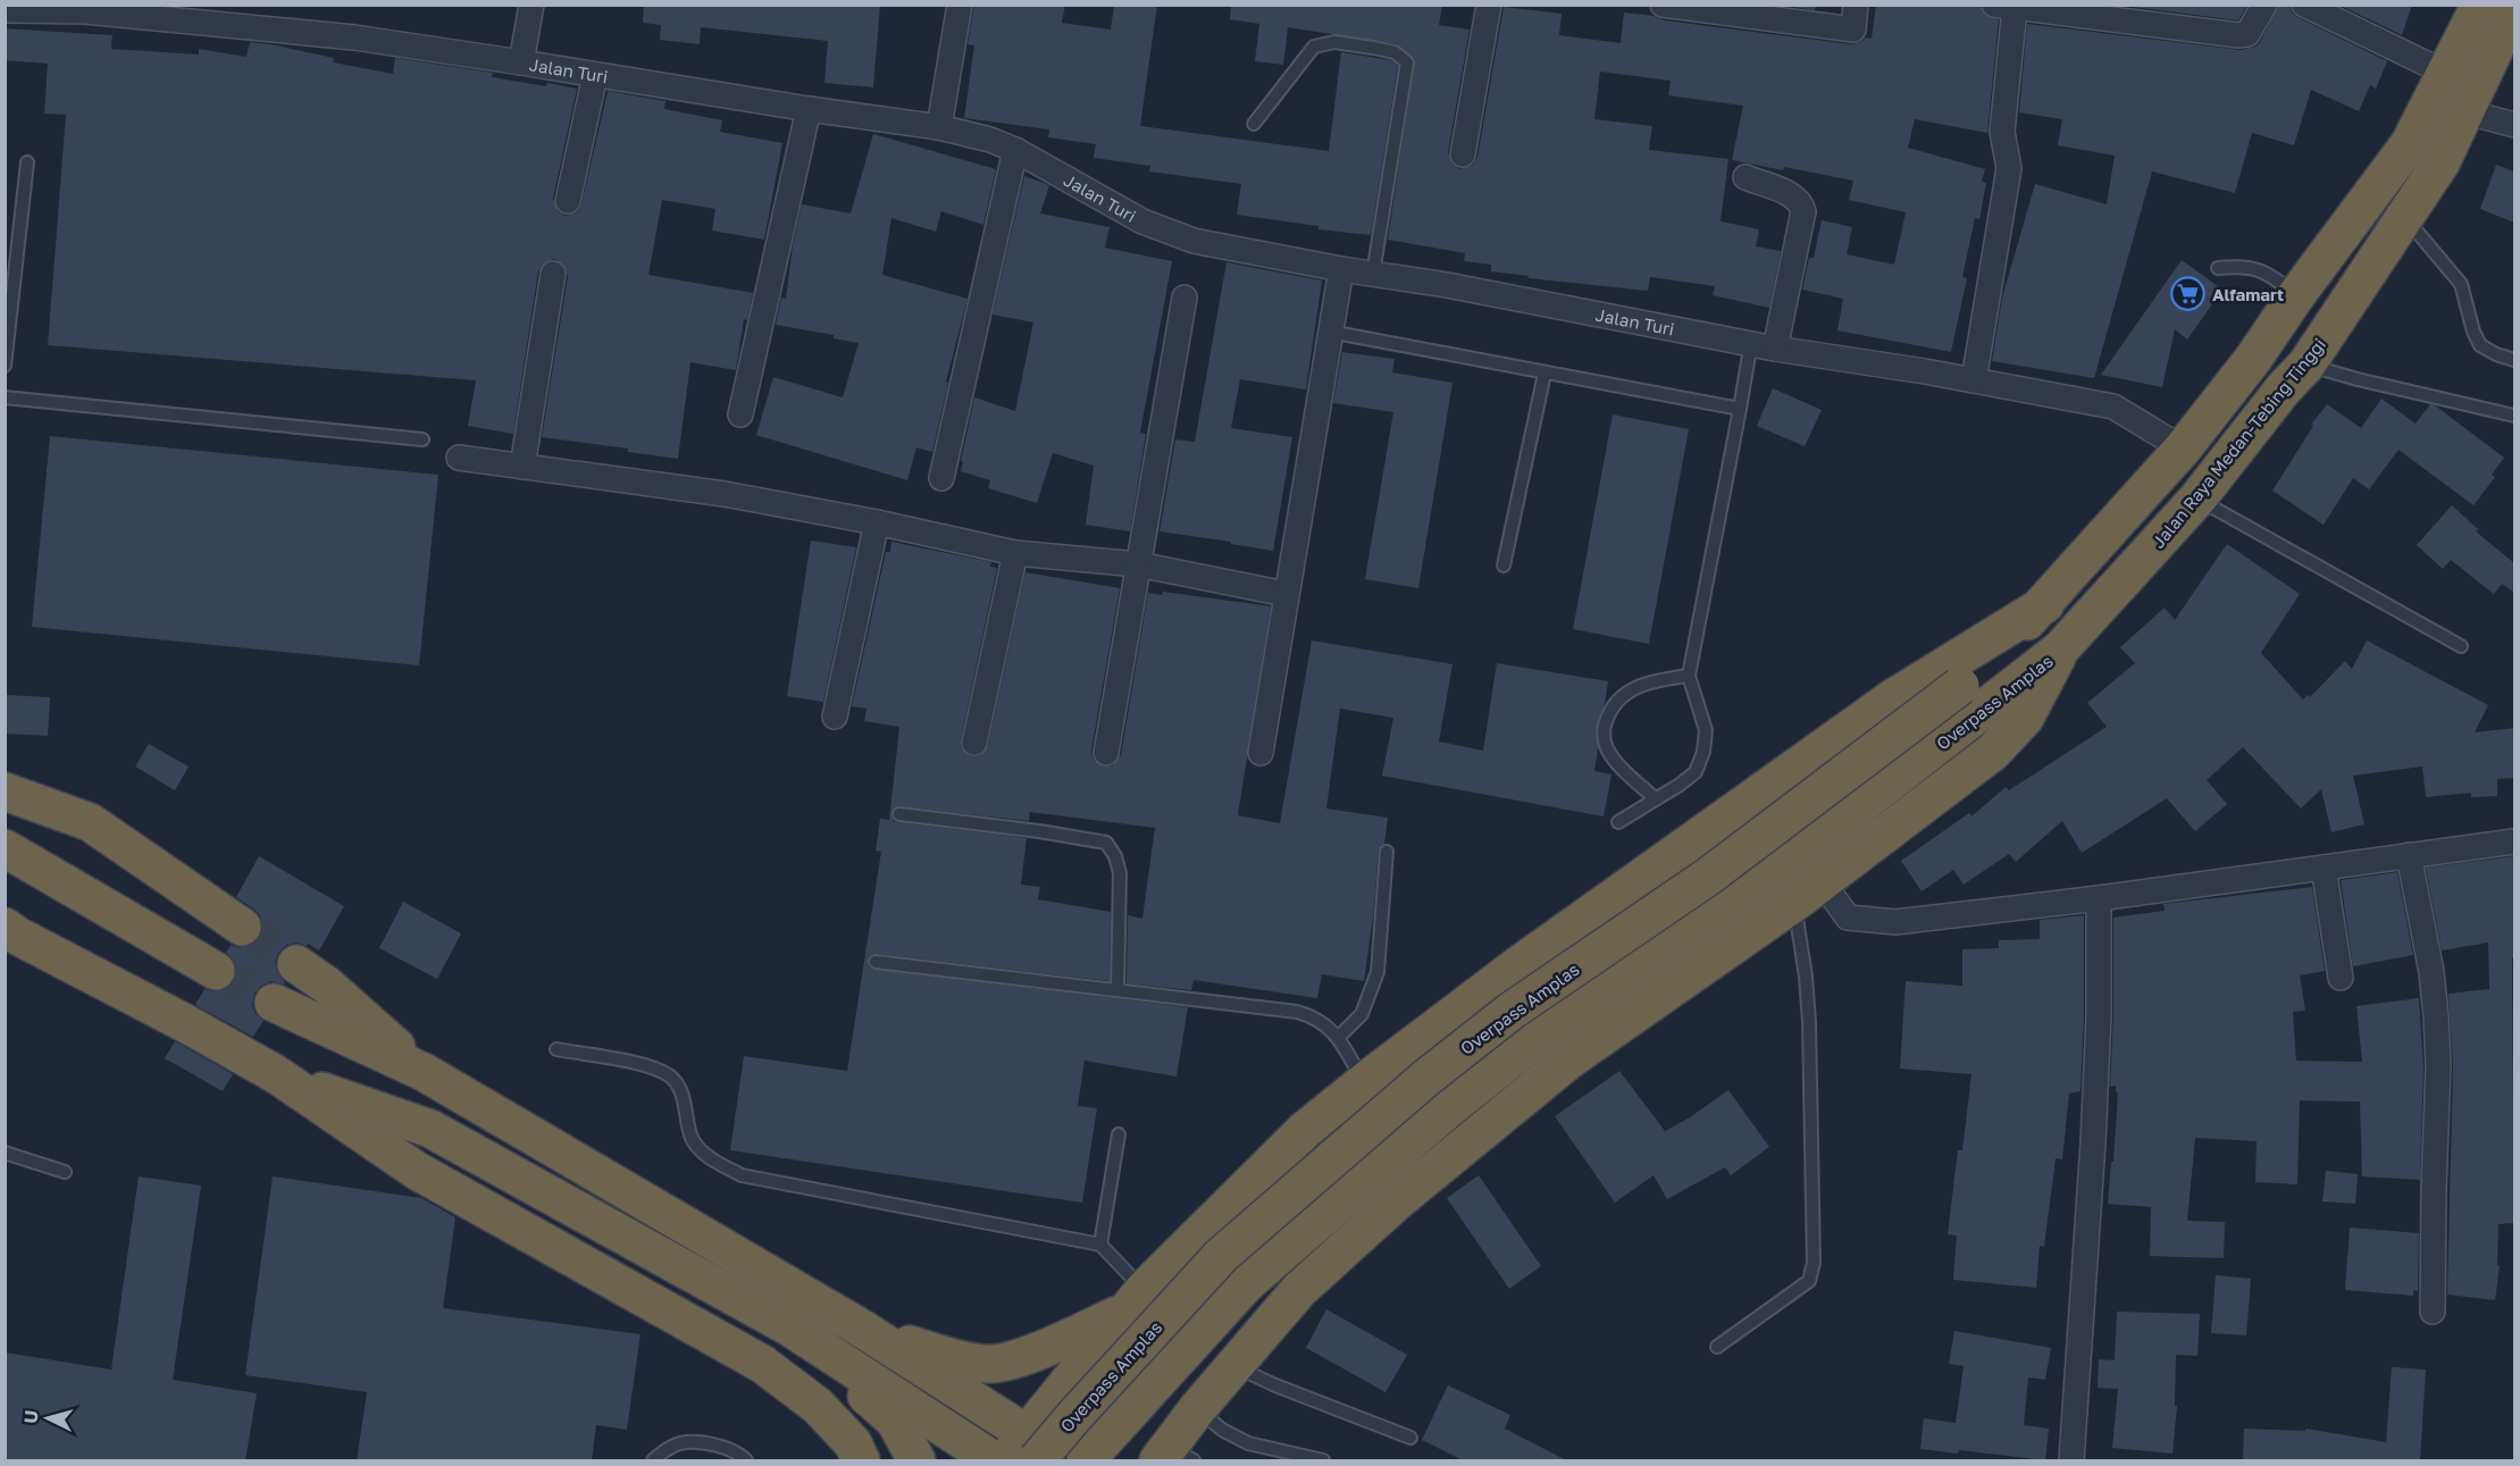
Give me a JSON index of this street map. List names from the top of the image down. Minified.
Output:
{"streets":{"highway":["Jalan Raya Medan-Tebing Tinggi","Overpass Amplas"],"street":["Jalan Turi"]},"crossings":[["Jalan Turi","Jalan Raya Medan-Tebing Tinggi"],["Jalan Raya Medan-Tebing Tinggi","Overpass Amplas"]],"places":{"supermarket":["Alfamart"]},"north":"left"}
